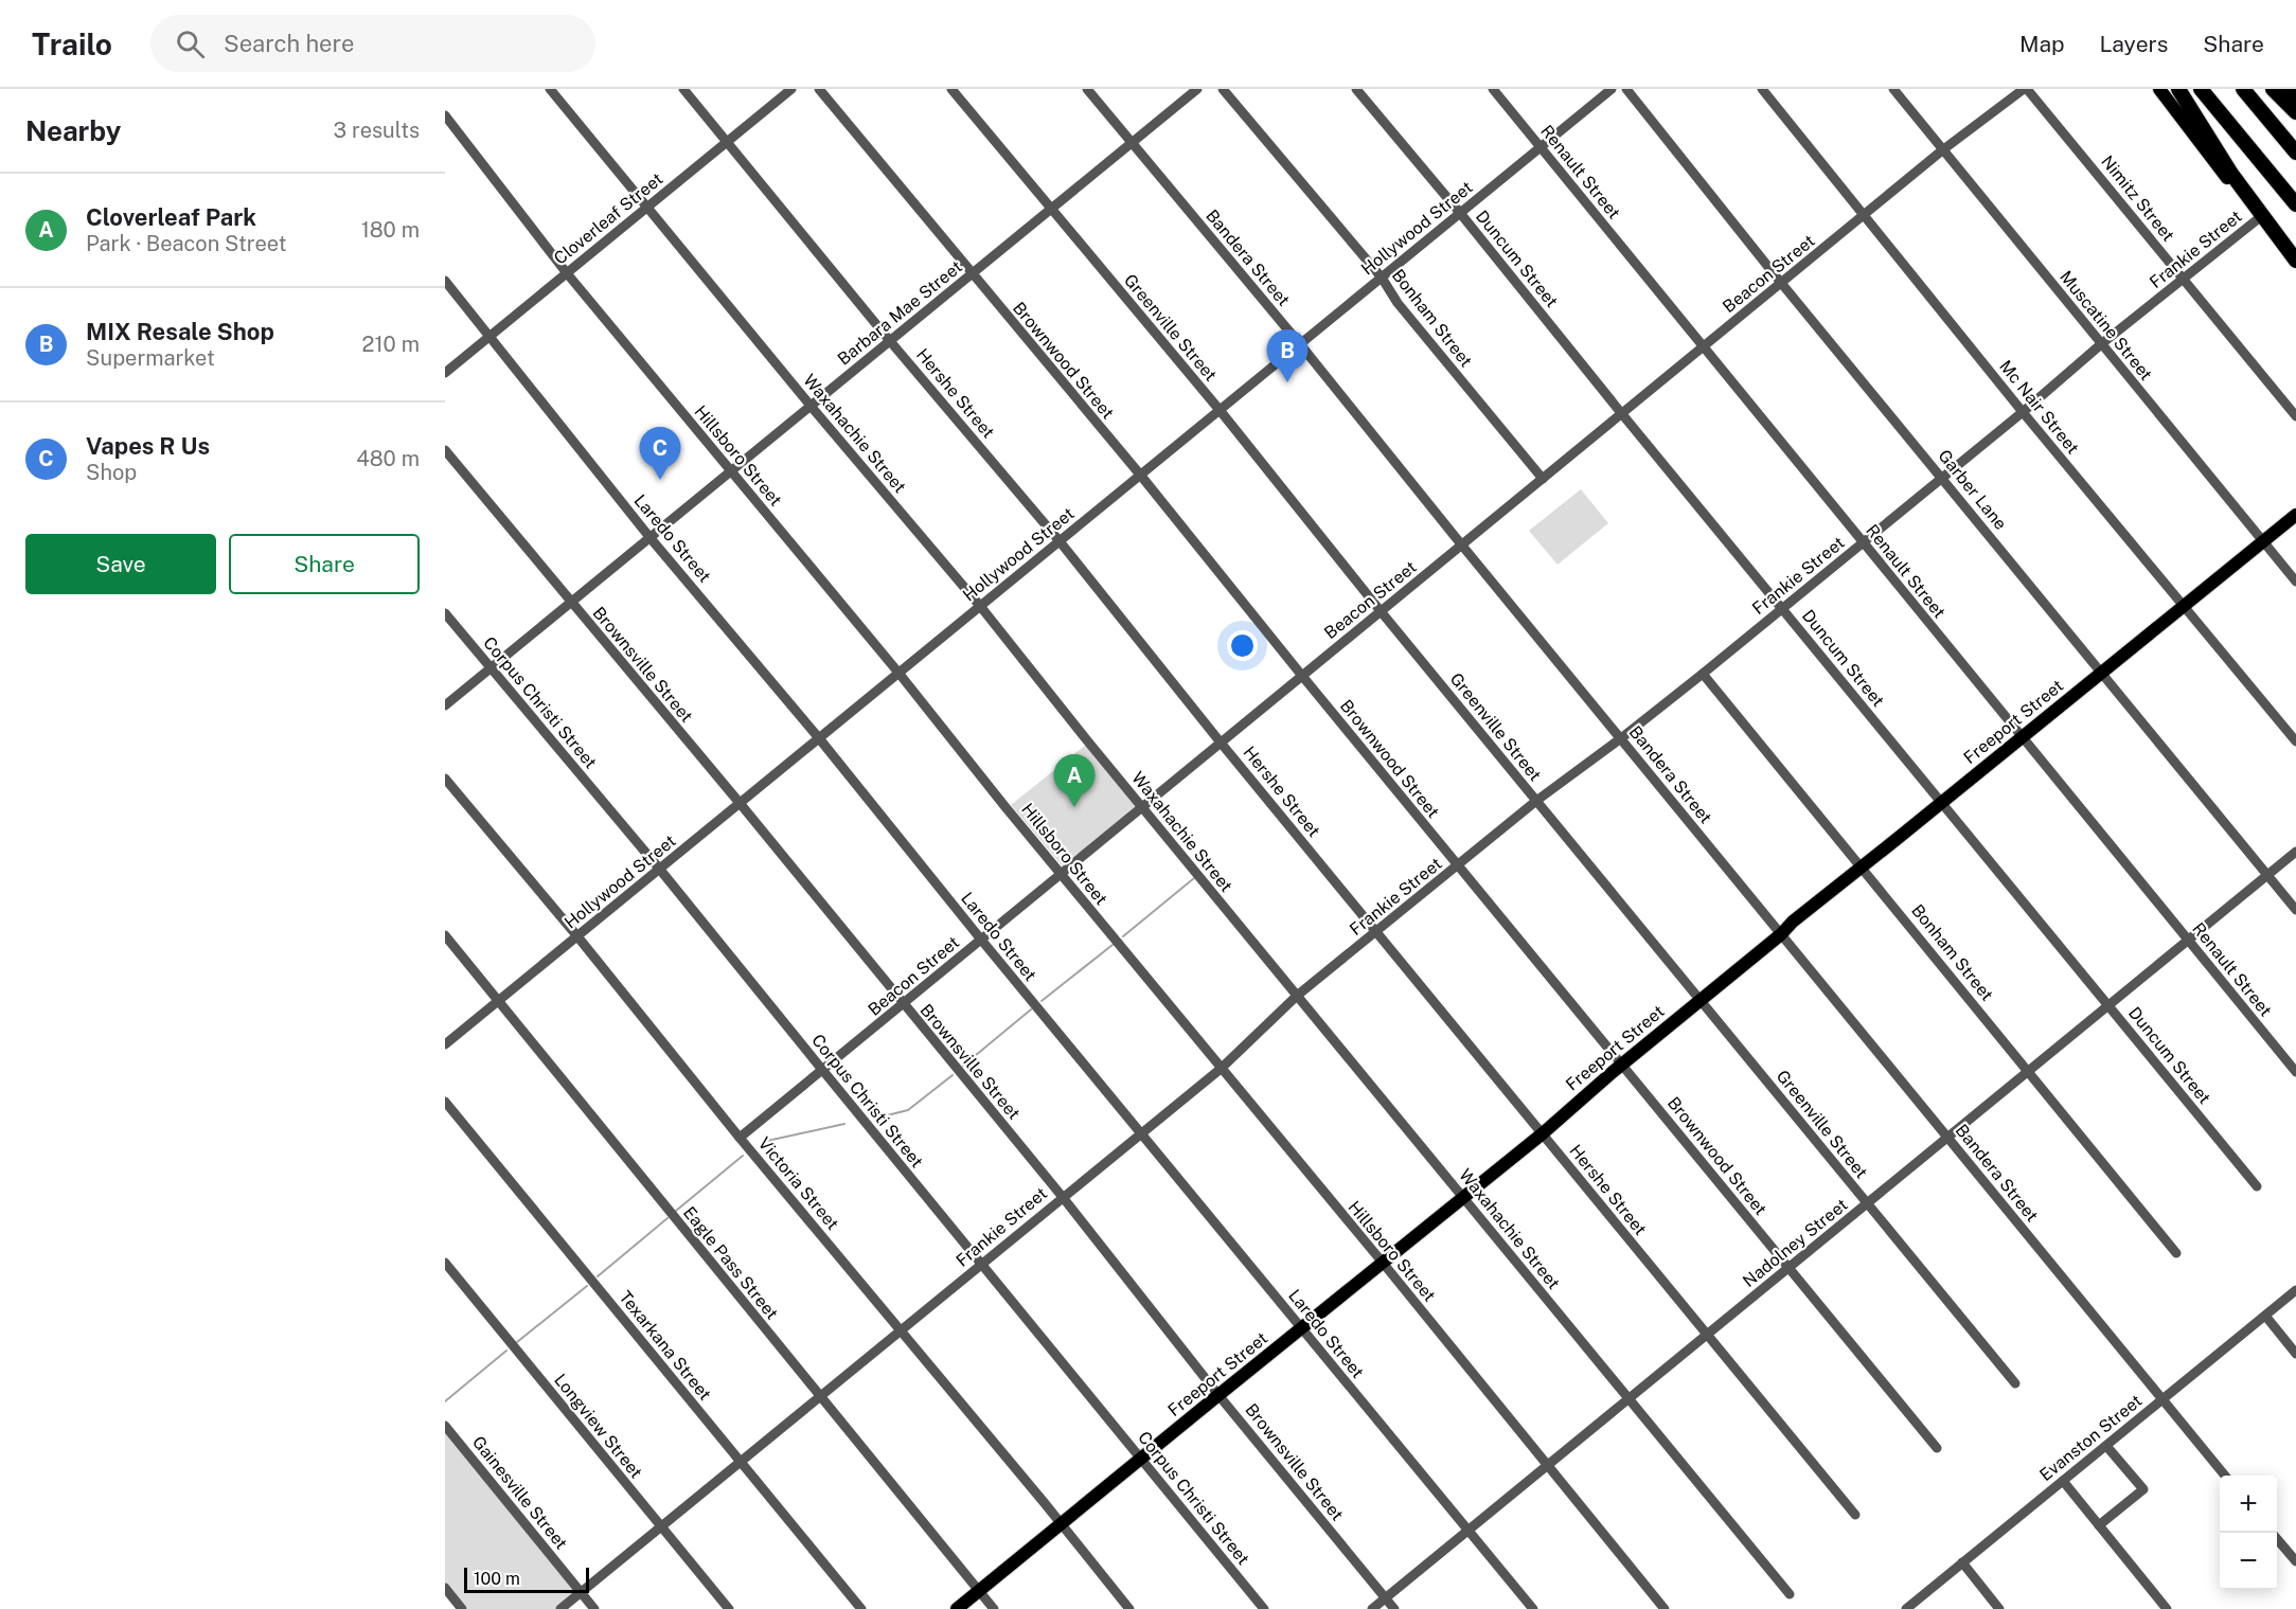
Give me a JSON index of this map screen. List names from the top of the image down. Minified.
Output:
{"streets":{"main road":["Freeport Street"],"street":["Renault Street","Nimitz Street","Cloverleaf Street","Hollywood Street","Frankie Street","Bandera Street","Duncum Street","Beacon Street","Barbara Mae Street","Bonham Street","Muscatine Street","Greenville Street","Brownwood Street","Hershe Street","Mc Nair Street","Waxahachie Street","Hillsboro Street","Garber Lane","Laredo Street","Brownsville Street","Corpus Christi Street","Victoria Street","Nadolney Street","Eagle Pass Street","Texarkana Street","Longview Street","Evanston Street","Gainesville Street"]},"crossings":[["Renault Street","Hollywood Street"],["Renault Street","Frankie Street"],["Renault Street","Beacon Street"],["Renault Street","Freeport Street"],["Renault Street","Nadolney Street"],["Nimitz Street","Frankie Street"],["Nimitz Street","Beacon Street"],["Cloverleaf Street","Hershe Street"],["Cloverleaf Street","Waxahachie Street"],["Cloverleaf Street","Hillsboro Street"],["Cloverleaf Street","Laredo Street"],["Hollywood Street","Bandera Street"],["Hollywood Street","Duncum Street"],["Hollywood Street","Bonham Street"],["Hollywood Street","Greenville Street"],["Hollywood Street","Brownwood Street"],["Hollywood Street","Hershe Street"],["Hollywood Street","Waxahachie Street"],["Hollywood Street","Hillsboro Street"],["Hollywood Street","Laredo Street"],["Hollywood Street","Brownsville Street"],["Hollywood Street","Corpus Christi Street"],["Hollywood Street","Victoria Street"],["Hollywood Street","Eagle Pass Street"],["Frankie Street","Bandera Street"],["Frankie Street","Duncum Street"],["Frankie Street","Bonham Street"],["Frankie Street","Muscatine Street"],["Frankie Street","Greenville Street"],["Frankie Street","Brownwood Street"],["Frankie Street","Hershe Street"],["Frankie Street","Mc Nair Street"],["Frankie Street","Waxahachie Street"],["Frankie Street","Hillsboro Street"],["Frankie Street","Garber Lane"],["Frankie Street","Laredo Street"],["Frankie Street","Brownsville Street"],["Frankie Street","Corpus Christi Street"],["Frankie Street","Victoria Street"],["Frankie Street","Eagle Pass Street"],["Frankie Street","Texarkana Street"],["Frankie Street","Longview Street"],["Frankie Street","Gainesville Street"],["Bandera Street","Beacon Street"],["Bandera Street","Barbara Mae Street"],["Bandera Street","Freeport Street"],["Bandera Street","Nadolney Street"],["Bandera Street","Evanston Street"],["Duncum Street","Beacon Street"],["Duncum Street","Freeport Street"],["Duncum Street","Nadolney Street"],["Beacon Street","Bonham Street"],["Beacon Street","Muscatine Street"],["Beacon Street","Greenville Street"],["Beacon Street","Brownwood Street"],["Beacon Street","Hershe Street"],["Beacon Street","Mc Nair Street"],["Beacon Street","Waxahachie Street"],["Beacon Street","Hillsboro Street"],["Beacon Street","Garber Lane"],["Beacon Street","Laredo Street"],["Beacon Street","Brownsville Street"],["Beacon Street","Corpus Christi Street"],["Beacon Street","Victoria Street"],["Barbara Mae Street","Greenville Street"],["Barbara Mae Street","Brownwood Street"],["Barbara Mae Street","Hershe Street"],["Barbara Mae Street","Waxahachie Street"],["Barbara Mae Street","Hillsboro Street"],["Barbara Mae Street","Laredo Street"],["Barbara Mae Street","Brownsville Street"],["Barbara Mae Street","Corpus Christi Street"],["Bonham Street","Freeport Street"],["Bonham Street","Nadolney Street"],["Muscatine Street","Freeport Street"],["Greenville Street","Freeport Street"],["Greenville Street","Nadolney Street"],["Brownwood Street","Freeport Street"],["Brownwood Street","Nadolney Street"],["Hershe Street","Freeport Street"],["Hershe Street","Nadolney Street"],["Mc Nair Street","Freeport Street"],["Waxahachie Street","Freeport Street"],["Waxahachie Street","Nadolney Street"],["Hillsboro Street","Freeport Street"],["Hillsboro Street","Nadolney Street"],["Garber Lane","Freeport Street"],["Garber Lane","Nadolney Street"],["Laredo Street","Freeport Street"],["Laredo Street","Nadolney Street"],["Brownsville Street","Freeport Street"],["Brownsville Street","Nadolney Street"],["Corpus Christi Street","Freeport Street"],["Freeport Street","Victoria Street"],["Freeport Street","Eagle Pass Street"]],"scale_bar":"100 m","page":{"header":"Trailo","search":"Search here","nav":["Map","Layers","Share"],"heading":["Nearby","3 results"],"list":[{"mark":"A","name":"Cloverleaf Park","note":"Park · Beacon Street","value":"180 m"},{"mark":"B","name":"MIX Resale Shop","note":"Supermarket","value":"210 m"},{"mark":"C","name":"Vapes R Us","note":"Shop","value":"480 m"}],"pins":["B","C","A"],"buttons":["Save","Share"],"map_buttons":["+","−"],"scale":"100 m"}}
